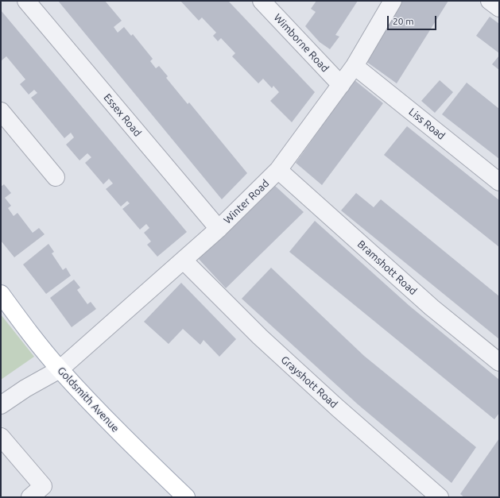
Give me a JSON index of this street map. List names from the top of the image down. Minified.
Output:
{"streets":{"main road":["Goldsmith Avenue"],"street":["Wimborne Road","Essex Road","Liss Road","Winter Road","Bramshott Road","Grayshott Road"]},"crossings":[["Wimborne Road","Winter Road"],["Essex Road","Winter Road"],["Liss Road","Winter Road"],["Winter Road","Bramshott Road"],["Winter Road","Grayshott Road"],["Winter Road","Goldsmith Avenue"]],"scale_bar":"20 m"}
